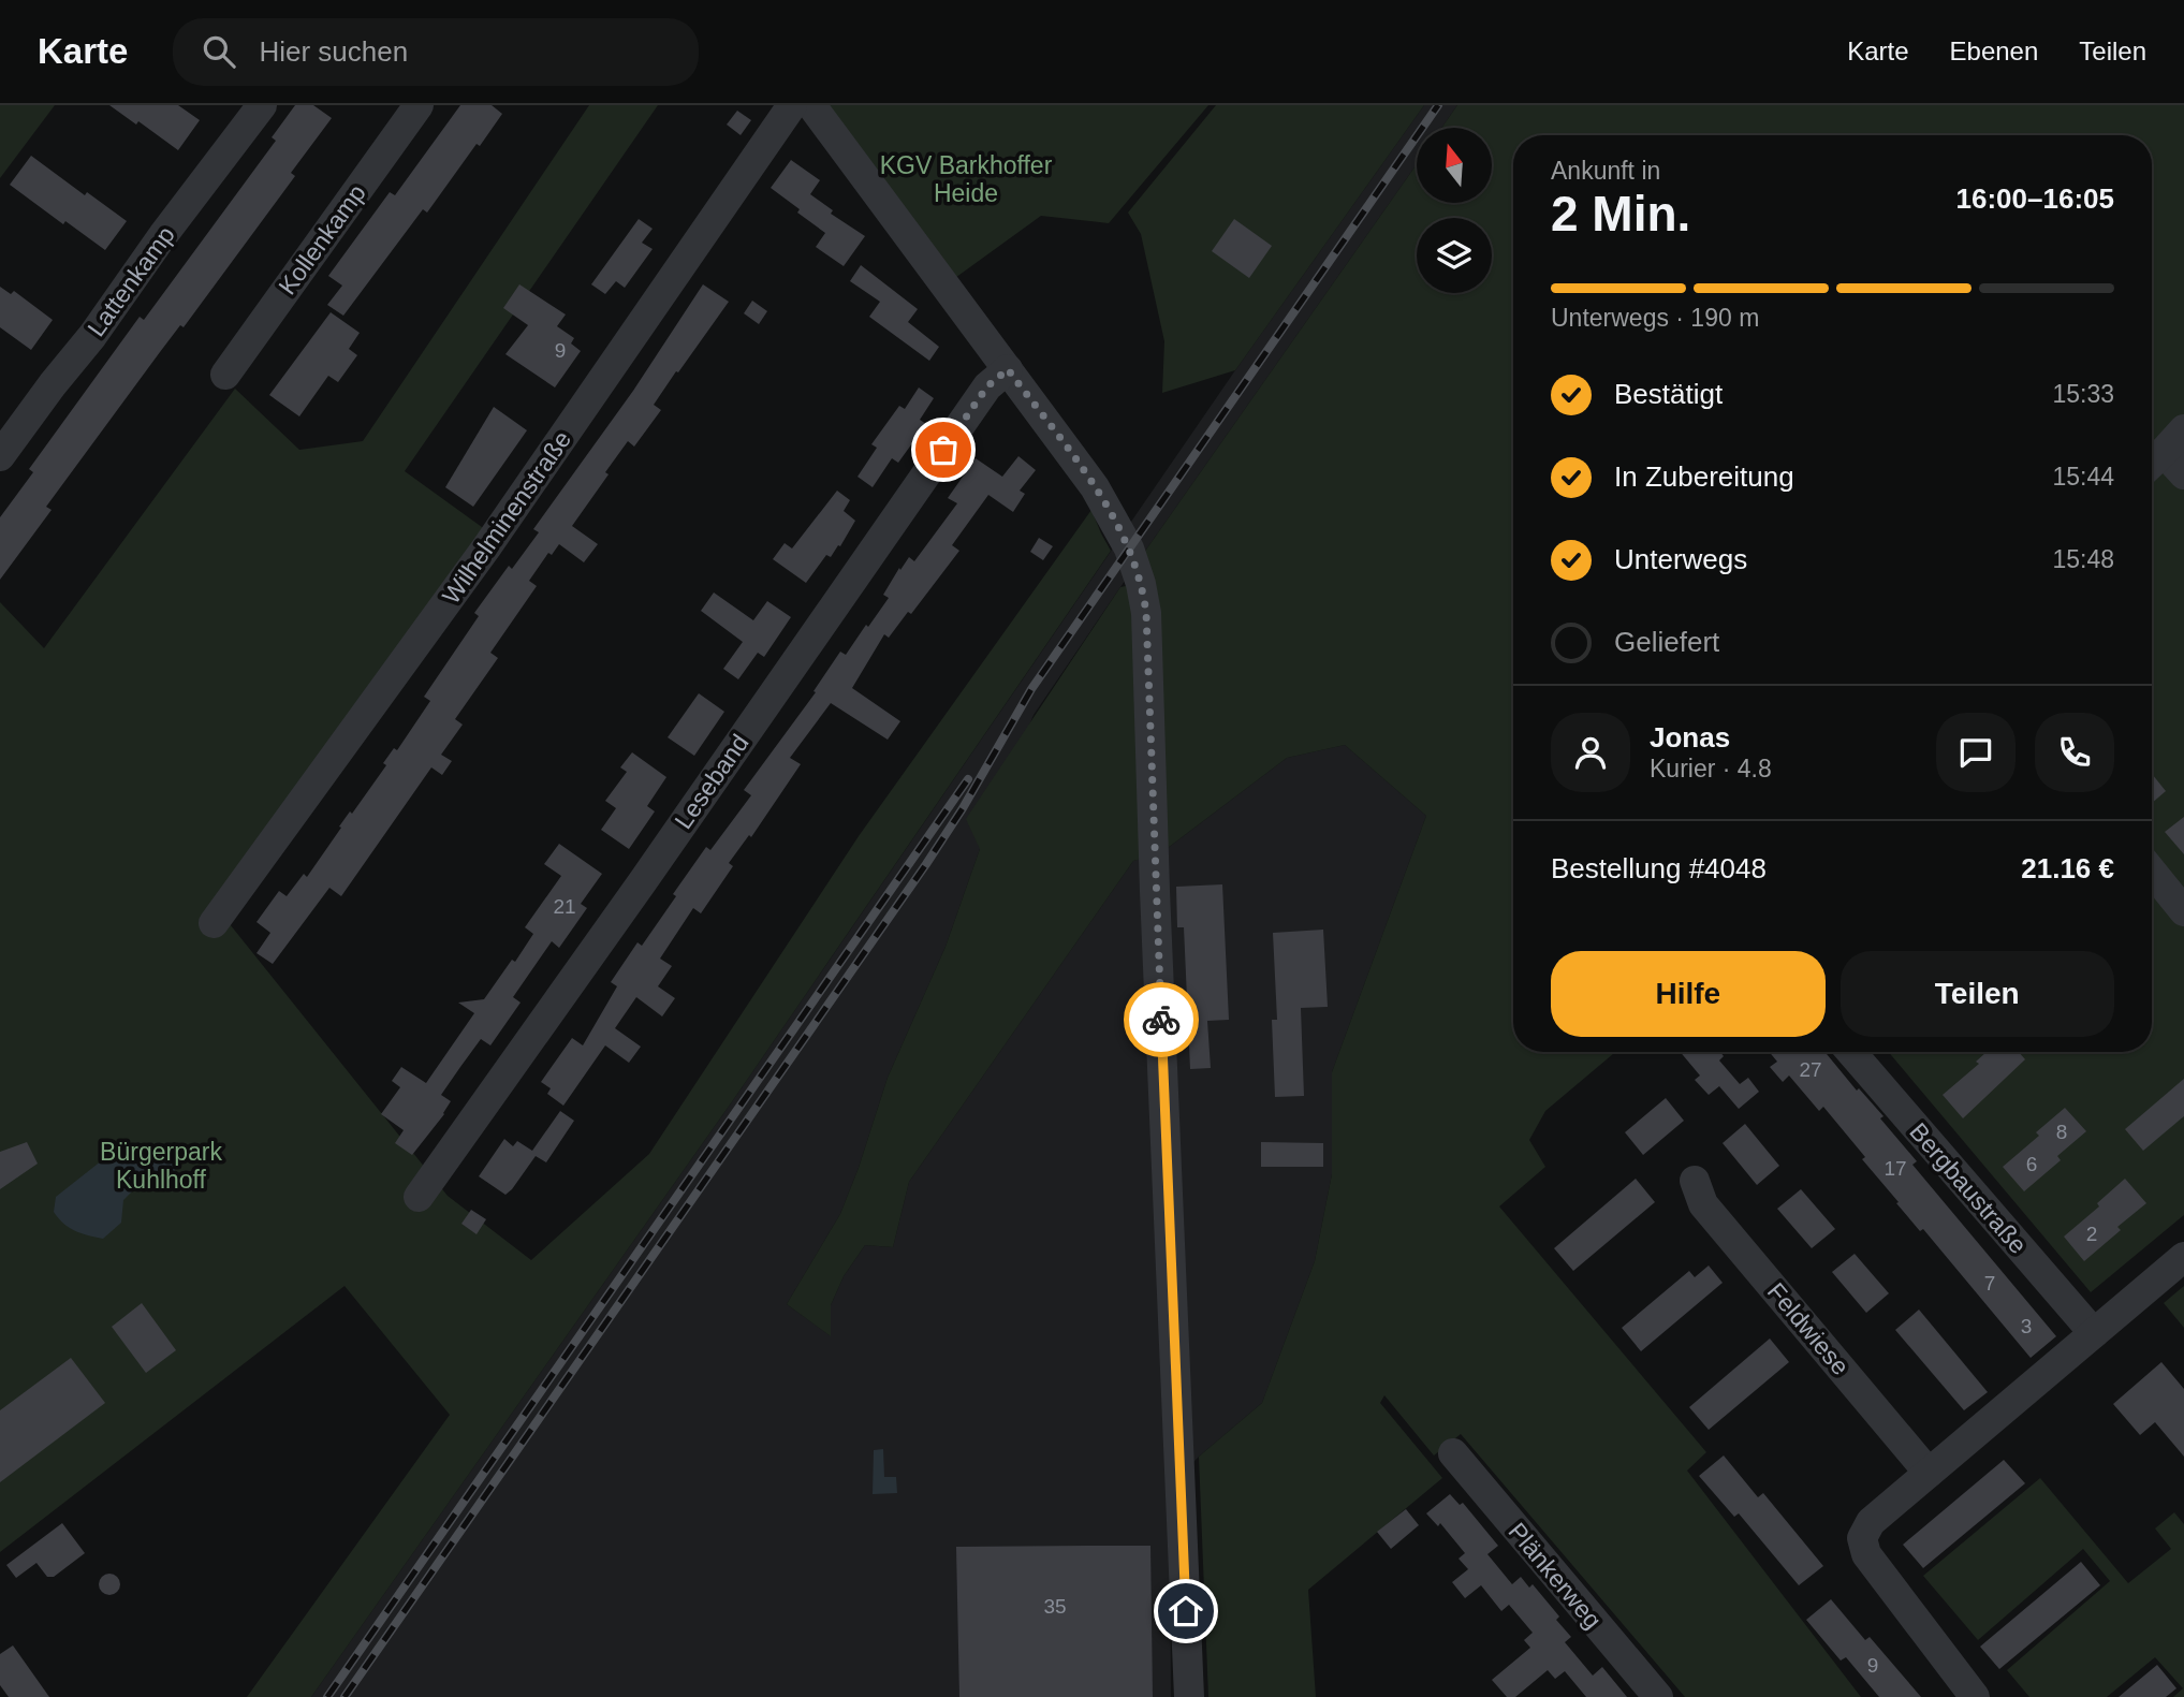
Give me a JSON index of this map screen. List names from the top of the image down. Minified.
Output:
{"streets":{"street":["Kollenkamp","Lattenkamp","Wilhelminenstraße","Leseband","Bergbaustraße","Feldwiese","Plänkerweg"]},"parks":["KGV Barkhoffer Heide","Bürgerpark Kuhlhoff"],"house_numbers":["9","21","27","8","6","17","2","7","3","35","9"],"north":"top","page":{"header":"Karte","search":"Hier suchen","nav":["Karte","Ebenen","Teilen"],"heading":["2 Min.","Ankunft in","16:00–16:05"],"panel":["Jonas","Kurier · 4.8","Bestellung #4048","21.16 €"],"bar":"Unterwegs · 190 m","list":[["Bestätigt","15:33"],["In Zubereitung","15:44"],["Unterwegs","15:48"],"Geliefert"],"buttons":["Hilfe","Teilen"]}}
